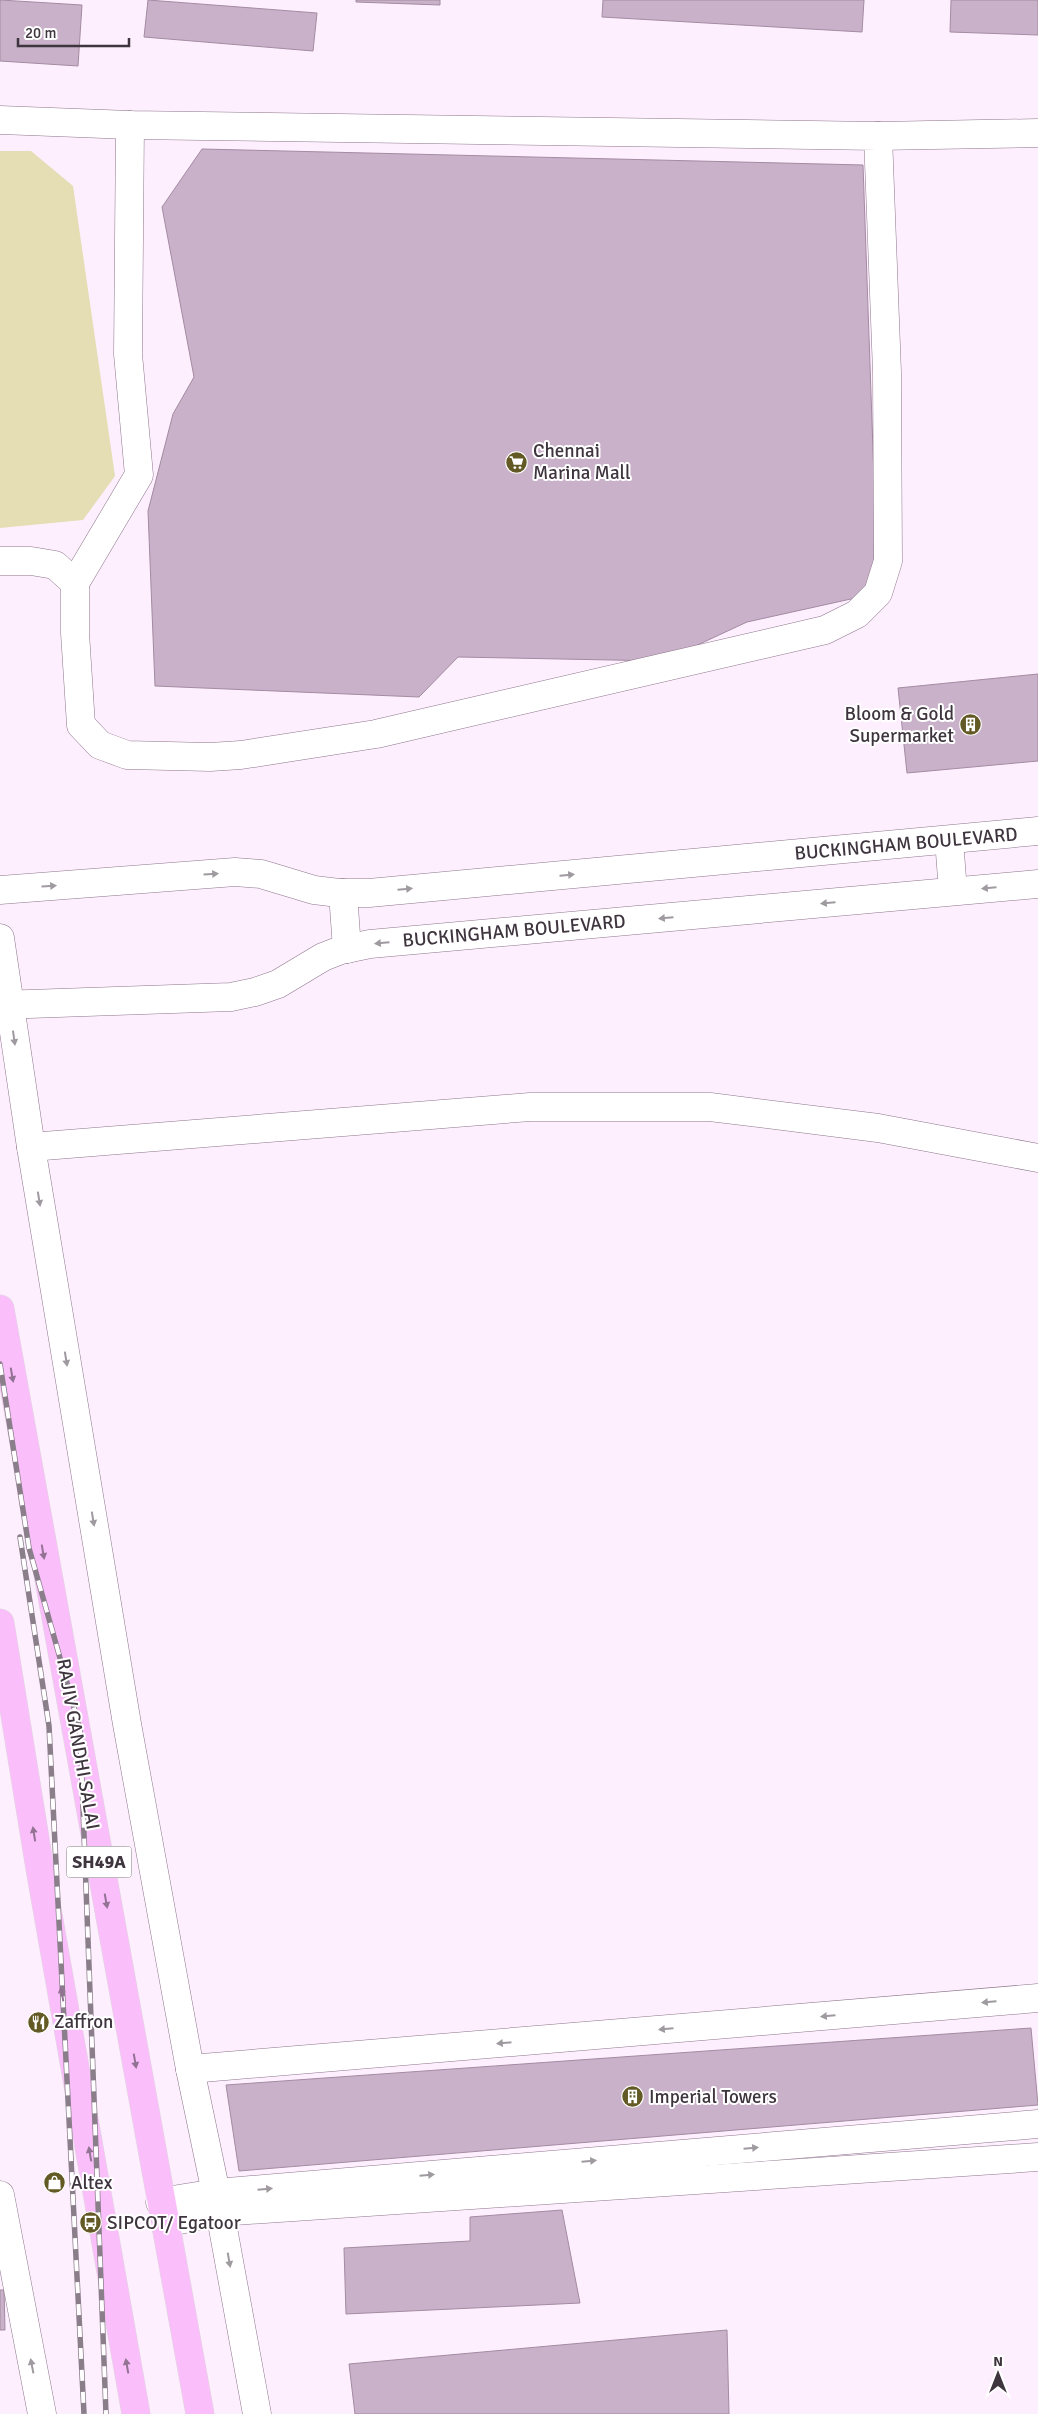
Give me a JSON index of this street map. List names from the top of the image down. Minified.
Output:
{"streets":{"main road":["RAJIV GANDHI SALAI","SH49A"],"street":["BUCKINGHAM BOULEVARD"]},"places":{"supermarket":["Chennai Marina Mall"],"building":["Bloom & Gold Supermarket","Imperial Towers"],"restaurant":["Zaffron"],"shop":["Altex"],"bus stop":["SIPCOT/ Egatoor"]},"scale_bar":"20 m","north":"top"}
